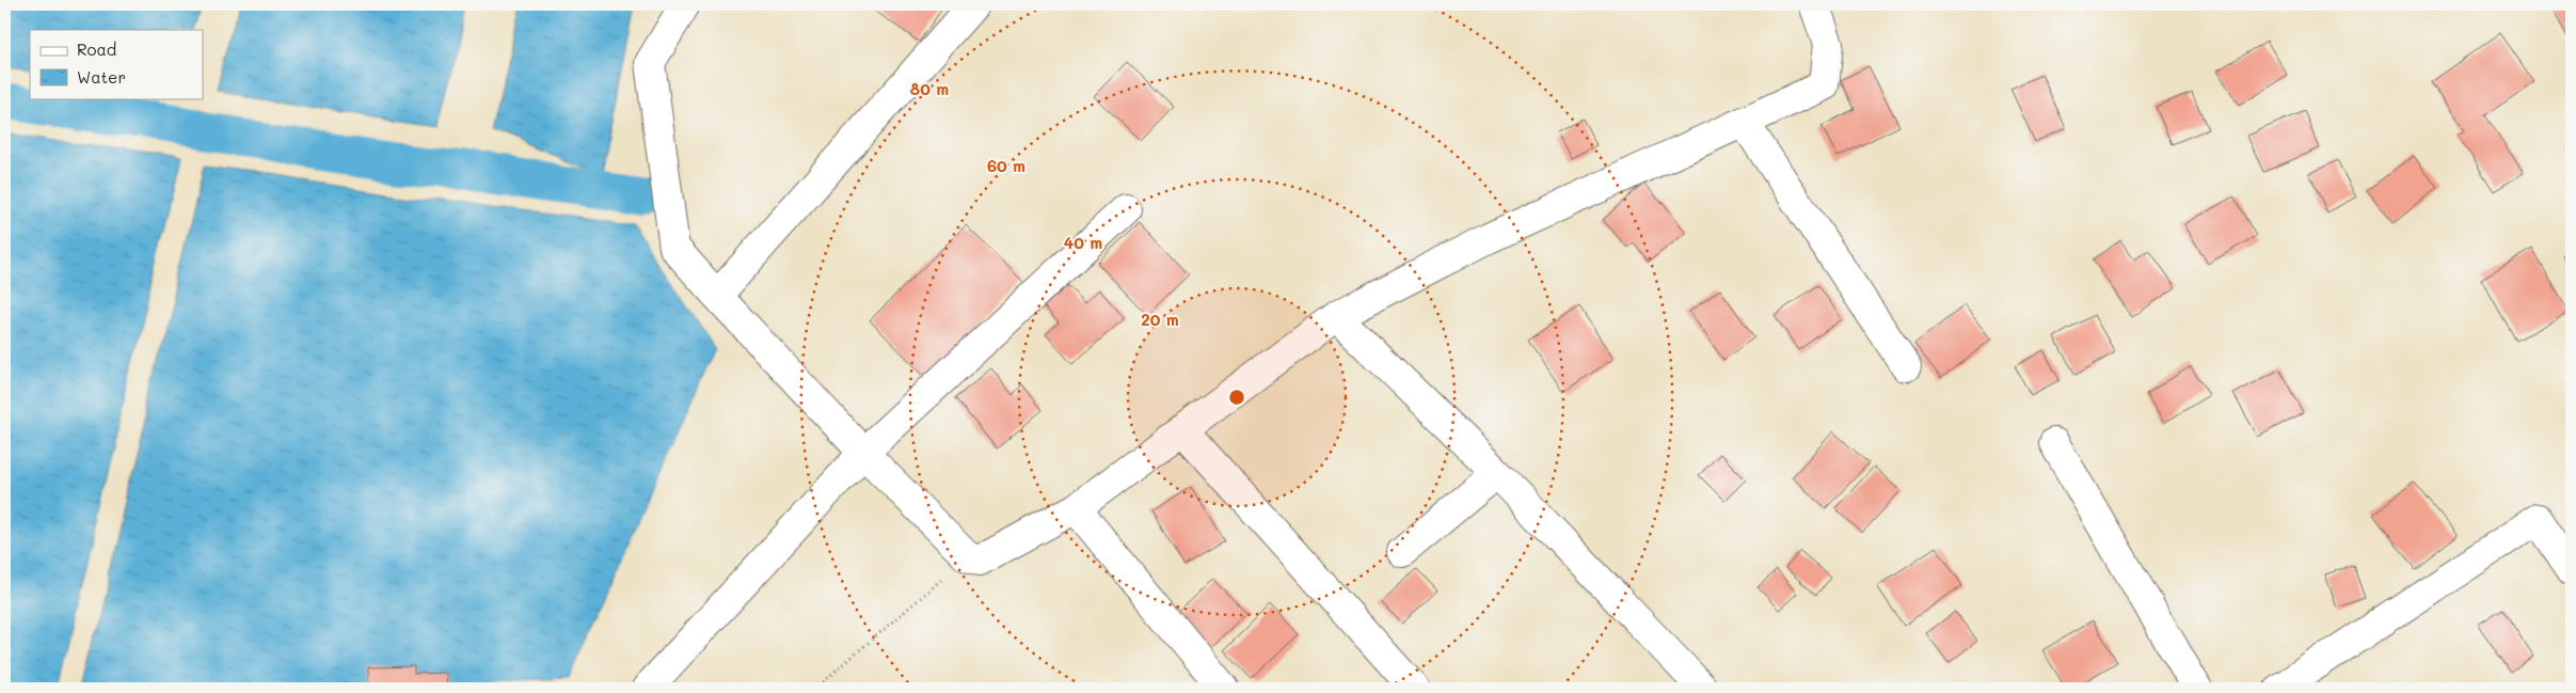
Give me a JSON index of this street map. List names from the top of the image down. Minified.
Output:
{"legend":["Road","Water"],"rings":["80 m","60 m","40 m","20 m"]}
